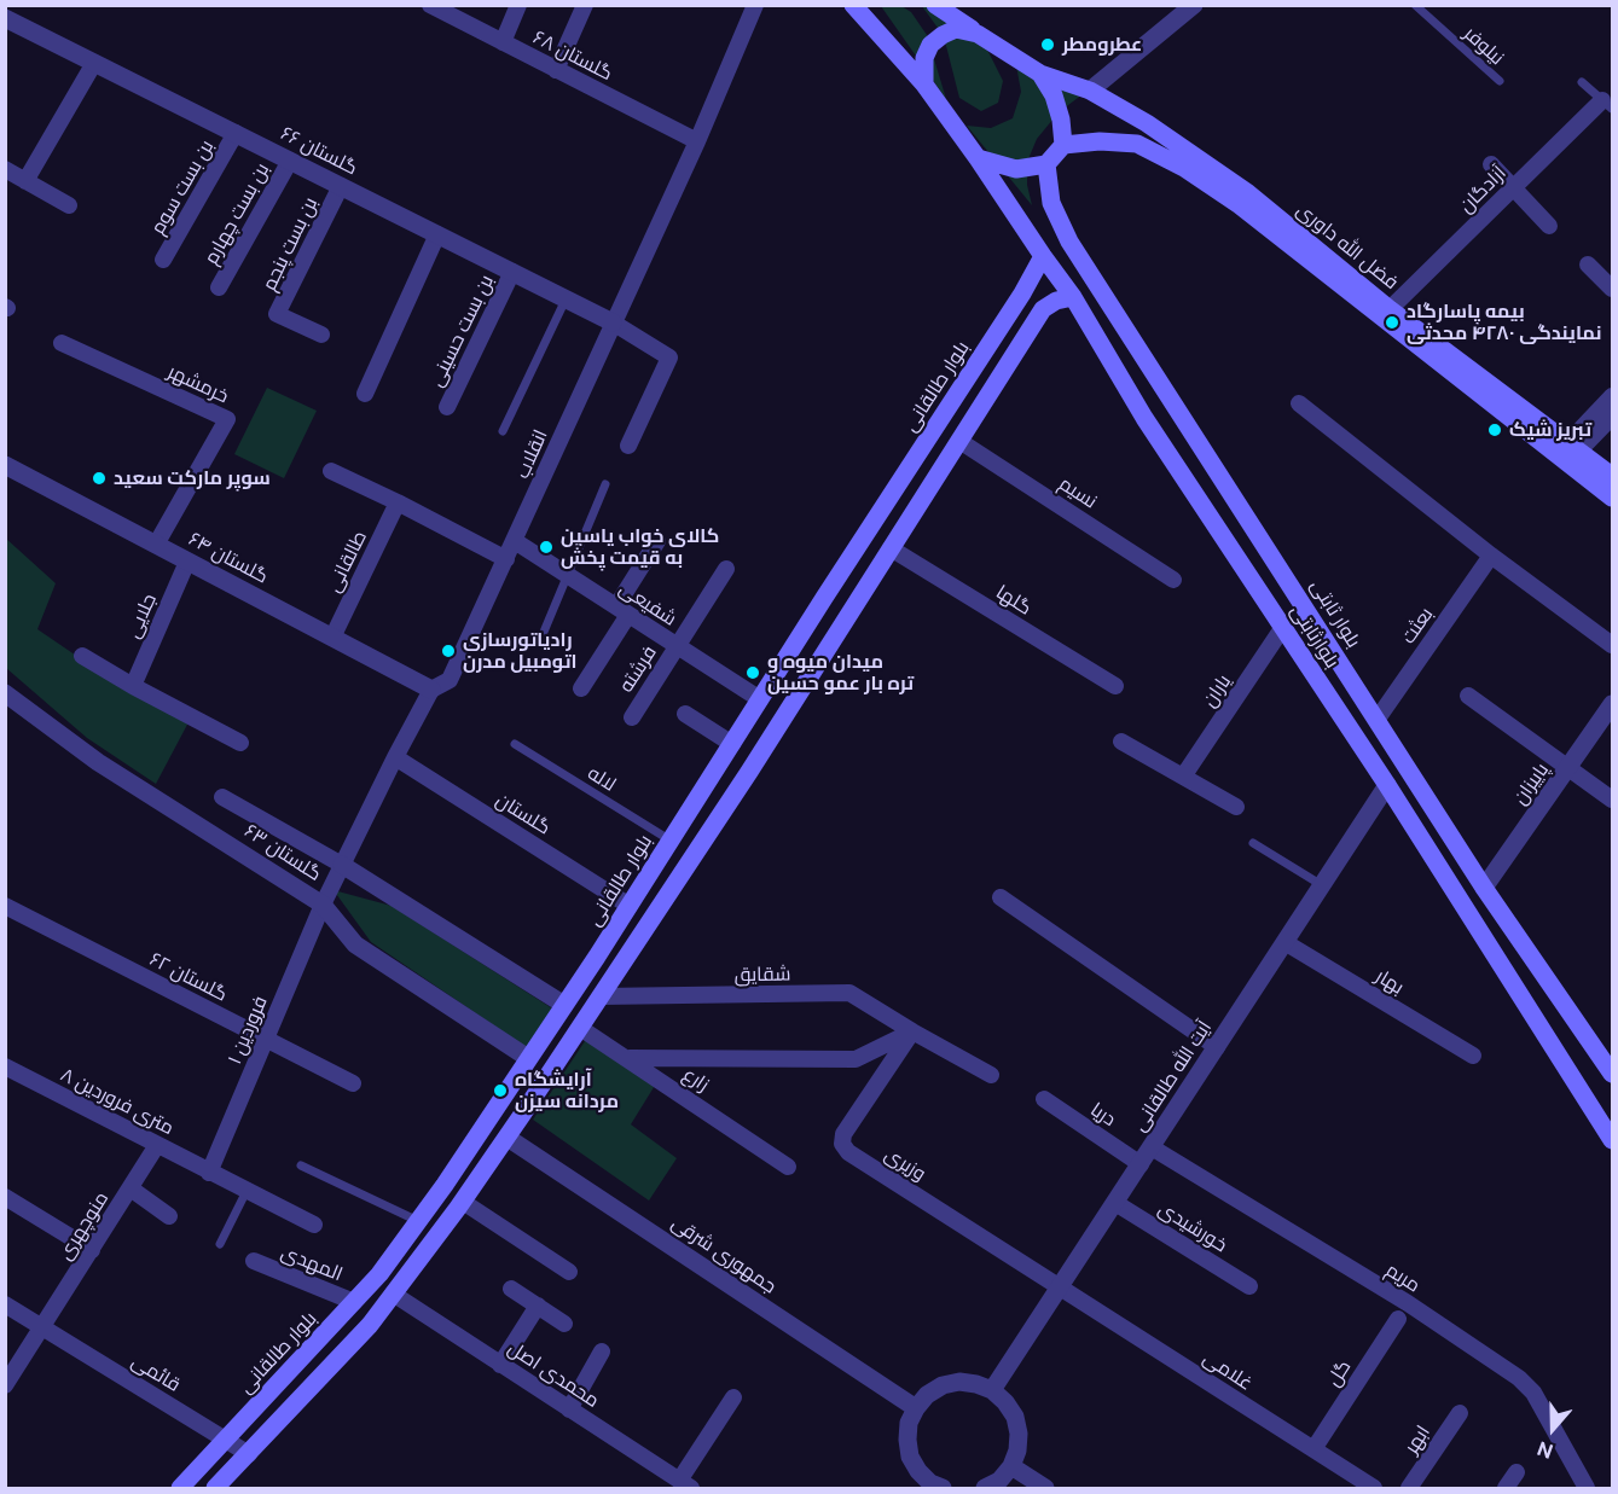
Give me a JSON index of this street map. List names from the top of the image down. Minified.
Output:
{"streets":{"main road":["فضل الله داوری","بلوار طالقانی","بلوار ثابتی","بلوارثابتی"],"street":["گلستان ۶۸","گلستان ۶۶","بن بست سوم","آزادگان","بن بست چهارم","بن بست پنجم","بن بست حسینی","خرمشهر","انقلاب","نسیم","گلستان ۶۴","طالقانی","گلها","شفیعی","جلایی","بعثت","فرشته","یاران","پاییزان","گلستان","گلستان ۶۳","شقایق","گلستان ۶۲","بهار","فروردین ۱","آیت الله طالقانی","زارع","۸ متری فروردین","دریا","وزیری","منوچهری","خورشیدی","جمهوری شرقی","المهدی","مریم","غلامی","قائمی","گل","محمدی اصل","ابهر"],"lane":["نیلوفر","لاله"]},"crossings":[["گلستان ۶۸","انقلاب"],["گلستان ۶۶","بن بست سوم"],["گلستان ۶۶","بن بست چهارم"],["گلستان ۶۶","بن بست پنجم"],["گلستان ۶۶","بن بست حسینی"],["گلستان ۶۶","انقلاب"],["آزادگان","فضل الله داوری"],["فضل الله داوری","بلوار ثابتی"],["فضل الله داوری","بلوارثابتی"],["خرمشهر","گلستان ۶۴"],["بلوار طالقانی","شفیعی"],["بلوار طالقانی","بلوارثابتی"],["بلوار طالقانی","لاله"],["بلوار طالقانی","گلستان"],["بلوار طالقانی","گلستان ۶۳"],["بلوار طالقانی","المهدی"],["بلوار طالقانی","قائمی"],["انقلاب","گلستان ۶۴"],["انقلاب","شفیعی"],["انقلاب","گلستان"],["انقلاب","گلستان ۶۳"],["انقلاب","فروردین ۱"],["گلستان ۶۴","طالقانی"],["گلستان ۶۴","جلایی"],["شفیعی","فرشته"],["بلوار ثابتی","بعثت"],["بلوار ثابتی","بلوارثابتی"],["بلوار ثابتی","پاییزان"],["بلوارثابتی","یاران"],["بلوارثابتی","آیت الله طالقانی"],["گلستان ۶۳","فروردین ۱"],["شقایق","وزیری"],["گلستان ۶۲","فروردین ۱"],["بهار","آیت الله طالقانی"],["فروردین ۱","۸ متری فروردین"],["آیت الله طالقانی","دریا"],["آیت الله طالقانی","وزیری"],["آیت الله طالقانی","خورشیدی"],["آیت الله طالقانی","مریم"],["آیت الله طالقانی","غلامی"],["۸ متری فروردین","منوچهری"],["وزیری","غلامی"],["منوچهری","قائمی"],["غلامی","گل"]],"places":["عطرومطر","بیمه پاسارگاد نمایندگی ۴۲۸۰ محدثی","تبریز شیک","سوپر مارکت سعید","کالای خواب یاسین به قیمت پخش","رادیاتورسازی اتومبیل مدرن","میدان میوه و تره بار عمو حسین","آرایشگاه مردانه سیزن"],"north":"bottom"}
